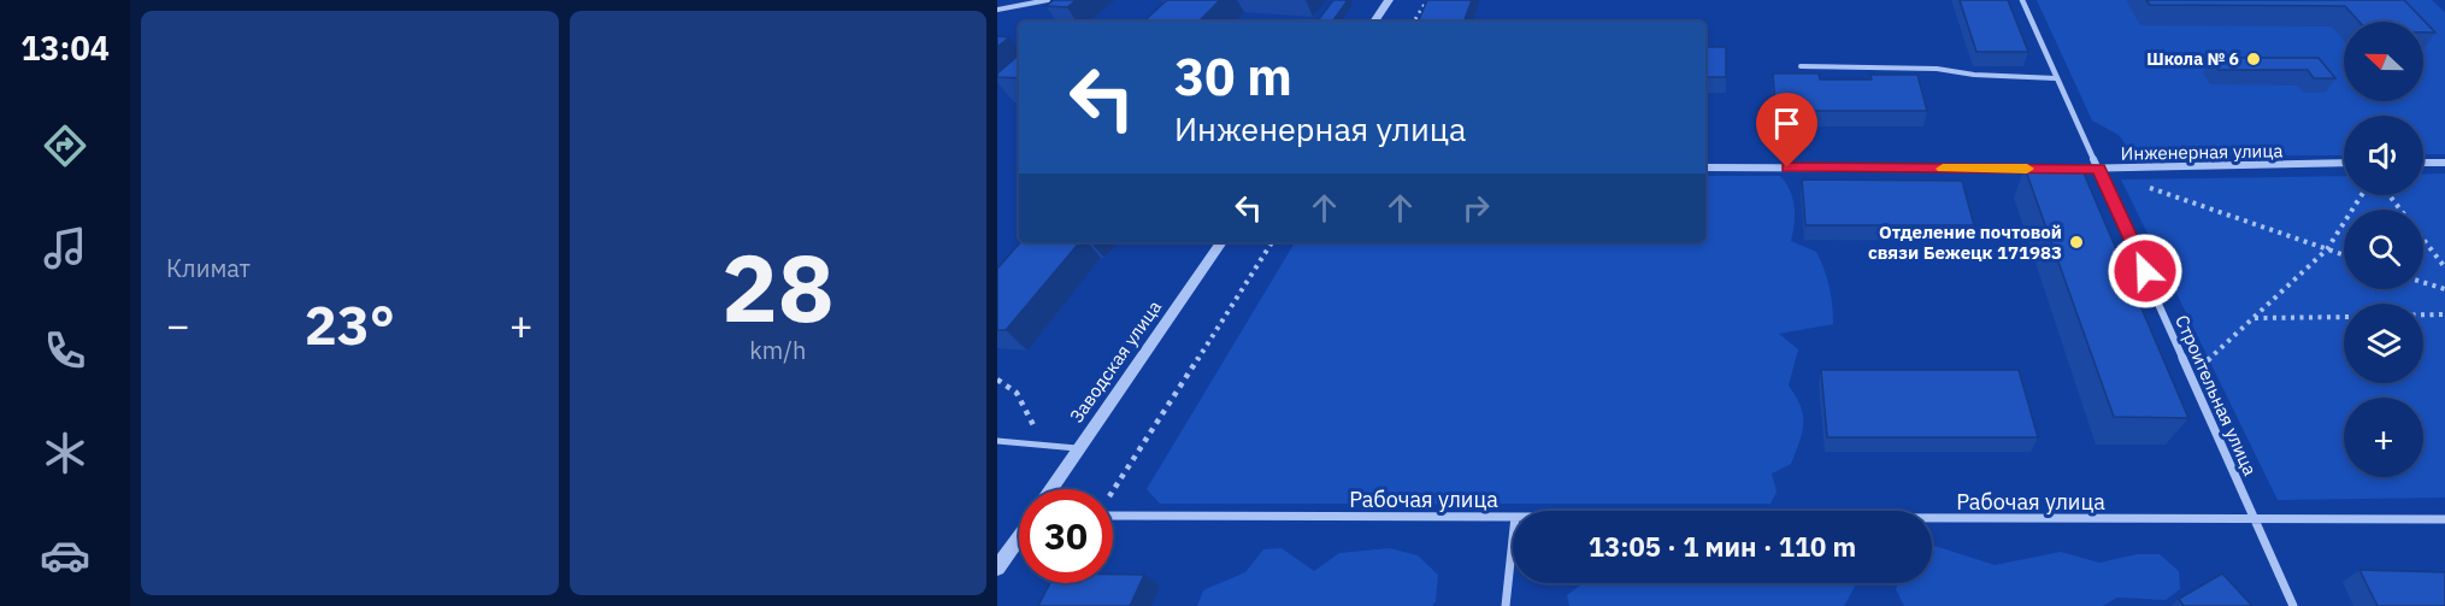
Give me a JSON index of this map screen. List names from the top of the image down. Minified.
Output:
{"streets":{"street":["Инженерная улица","Заводская улица","Строительная улица","Рабочая улица"]},"crossings":[["Инженерная улица","Строительная улица"],["Строительная улица","Рабочая улица"]],"places":["Школа № 6","Отделение почтовой связи Бежецк 171983"],"north":"left","page":{"tabs":"13:04","tile":["Климат",["28","km/h"]],"map_buttons":"+","turn":["30 m","Инженерная улица"],"heat":["−","23°","+"],"limit":"30","trip":"13:05 · 1 мин · 110 m"}}
